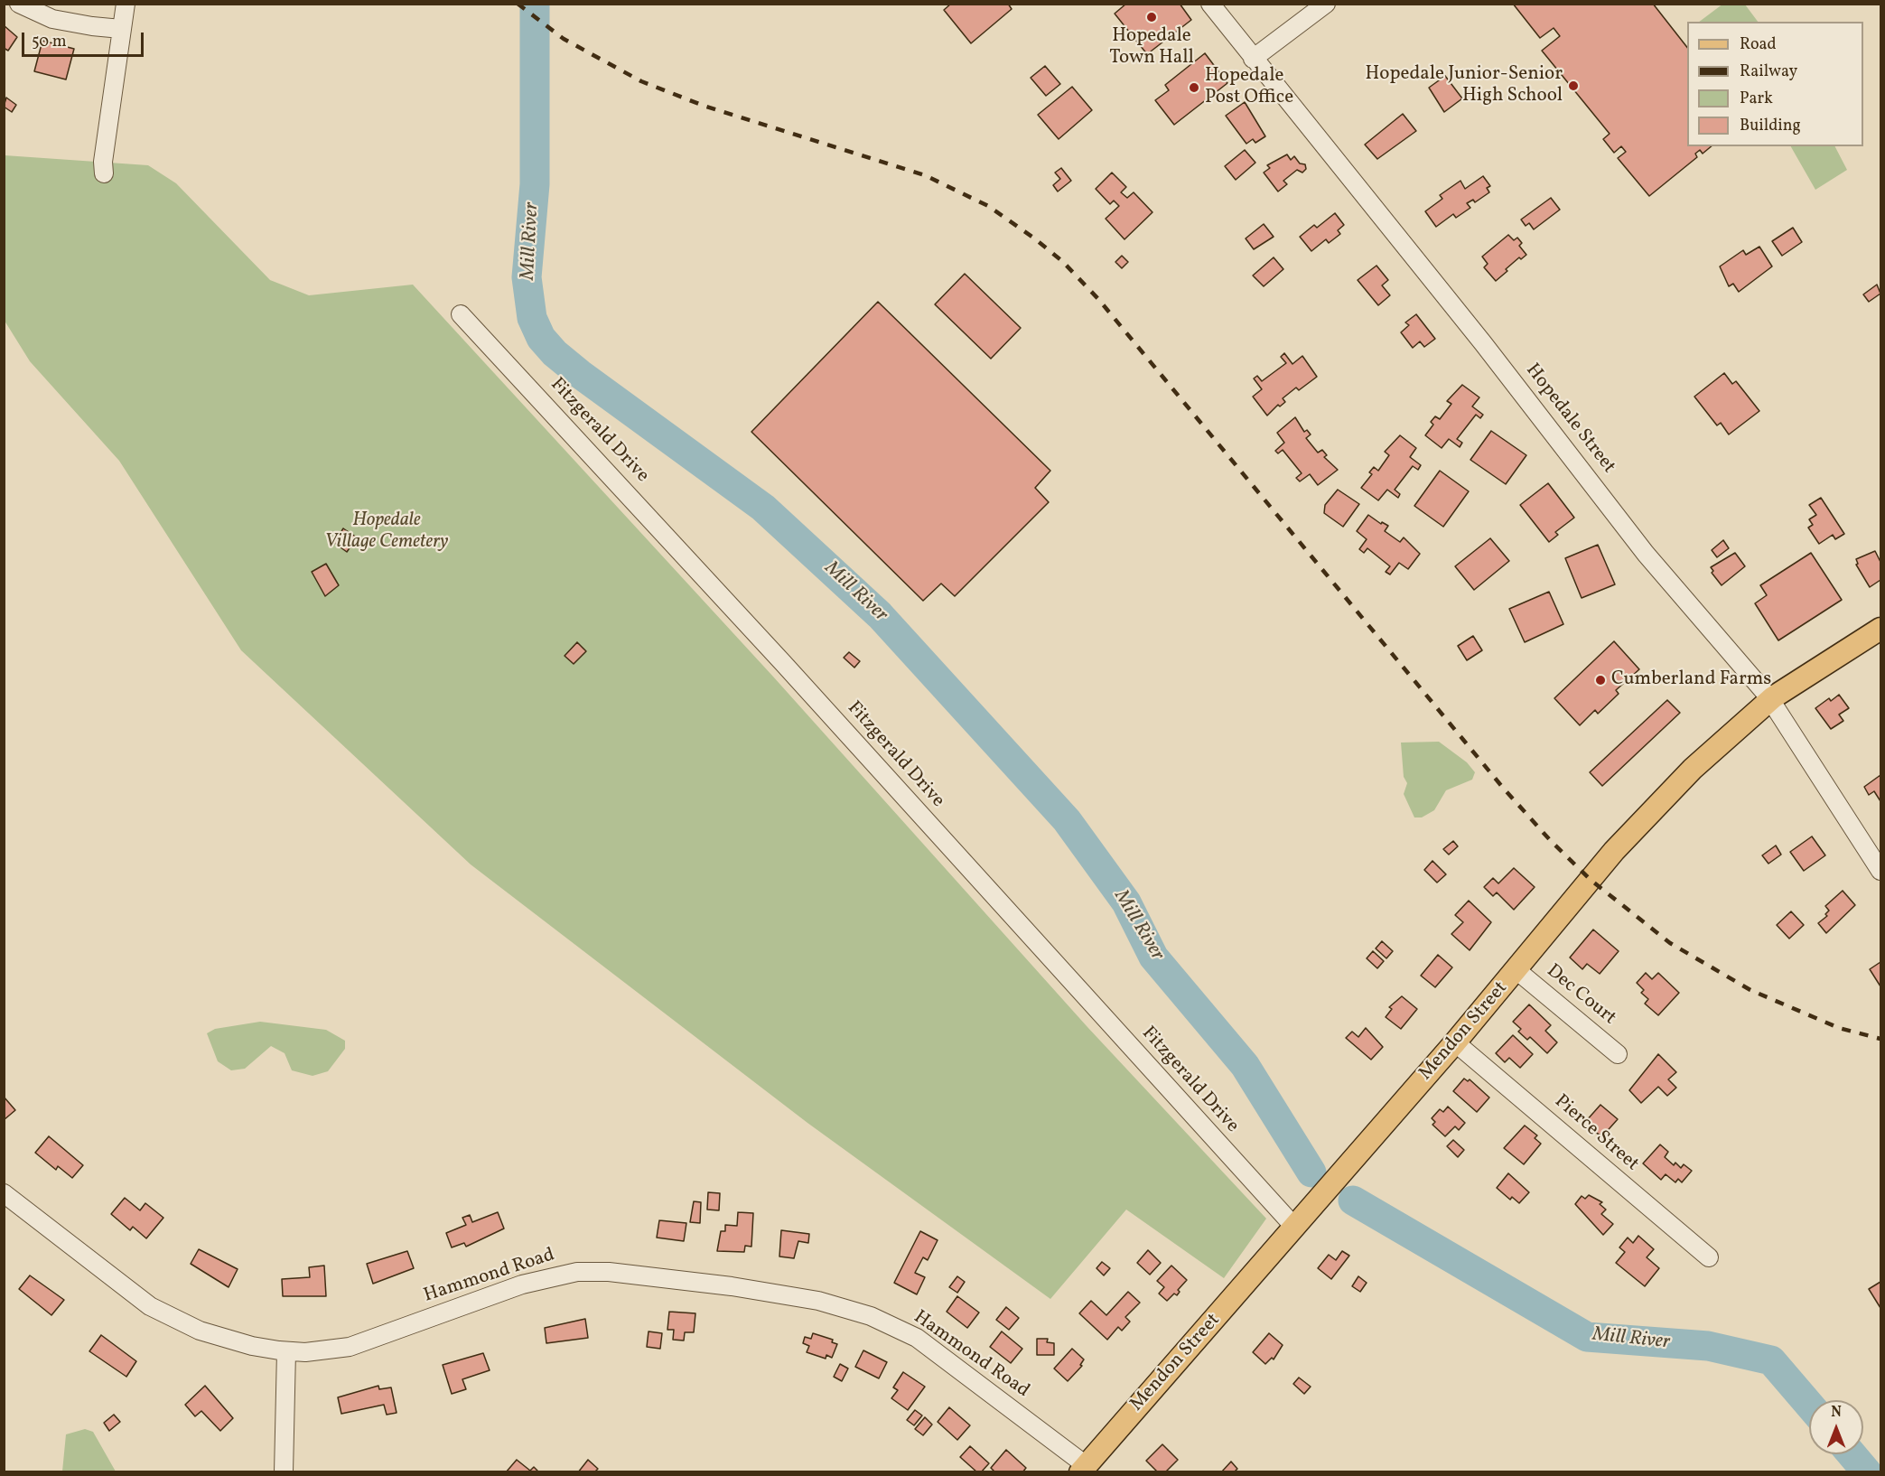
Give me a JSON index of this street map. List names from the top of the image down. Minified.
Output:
{"streets":{"main road":["Mendon Street"],"street":["Hopedale Street","Fitzgerald Drive","Dec Court","Pierce Street","Hammond Road"]},"crossings":[["Hopedale Street","Mendon Street"],["Fitzgerald Drive","Mendon Street"],["Dec Court","Mendon Street"],["Mendon Street","Pierce Street"],["Mendon Street","Hammond Road"]],"water":["Mill River"],"parks":["Hopedale Village Cemetery"],"places":["Hopedale Town Hall","Hopedale Junior-Senior High School","Hopedale Post Office","Cumberland Farms"],"legend":["Road","Railway","Park","Building"],"scale_bar":"50 m","north":"top"}
